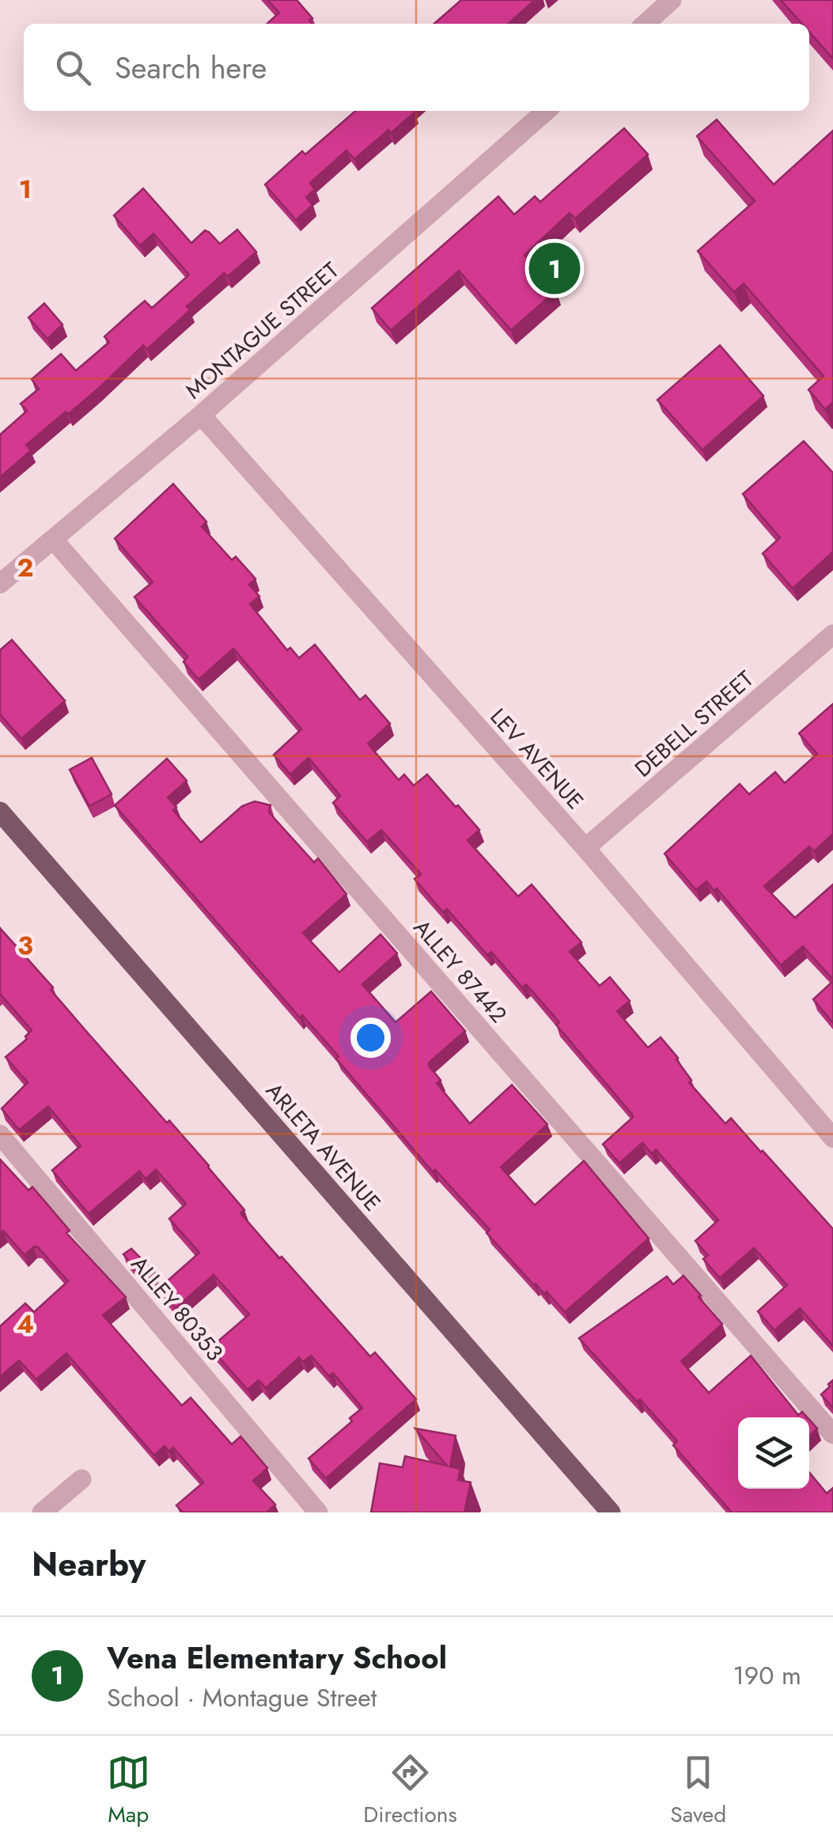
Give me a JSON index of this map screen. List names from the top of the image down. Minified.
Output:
{"streets":{"main road":["ARLETA AVENUE"],"street":["MONTAGUE STREET","DEBELL STREET","LEV AVENUE","ALLEY 87442","ALLEY 80353"]},"crossings":[["MONTAGUE STREET","LEV AVENUE"],["MONTAGUE STREET","ALLEY 87442"],["DEBELL STREET","LEV AVENUE"]],"page":{"search":"Search here","pins":"1","heading":"Nearby","list":[{"mark":"1","name":"Vena Elementary School","note":"School · Montague Street","value":"190 m"}],"nav":["Map","Directions","Saved"]},"grid":{"rows":["1","2","3","4"]}}
